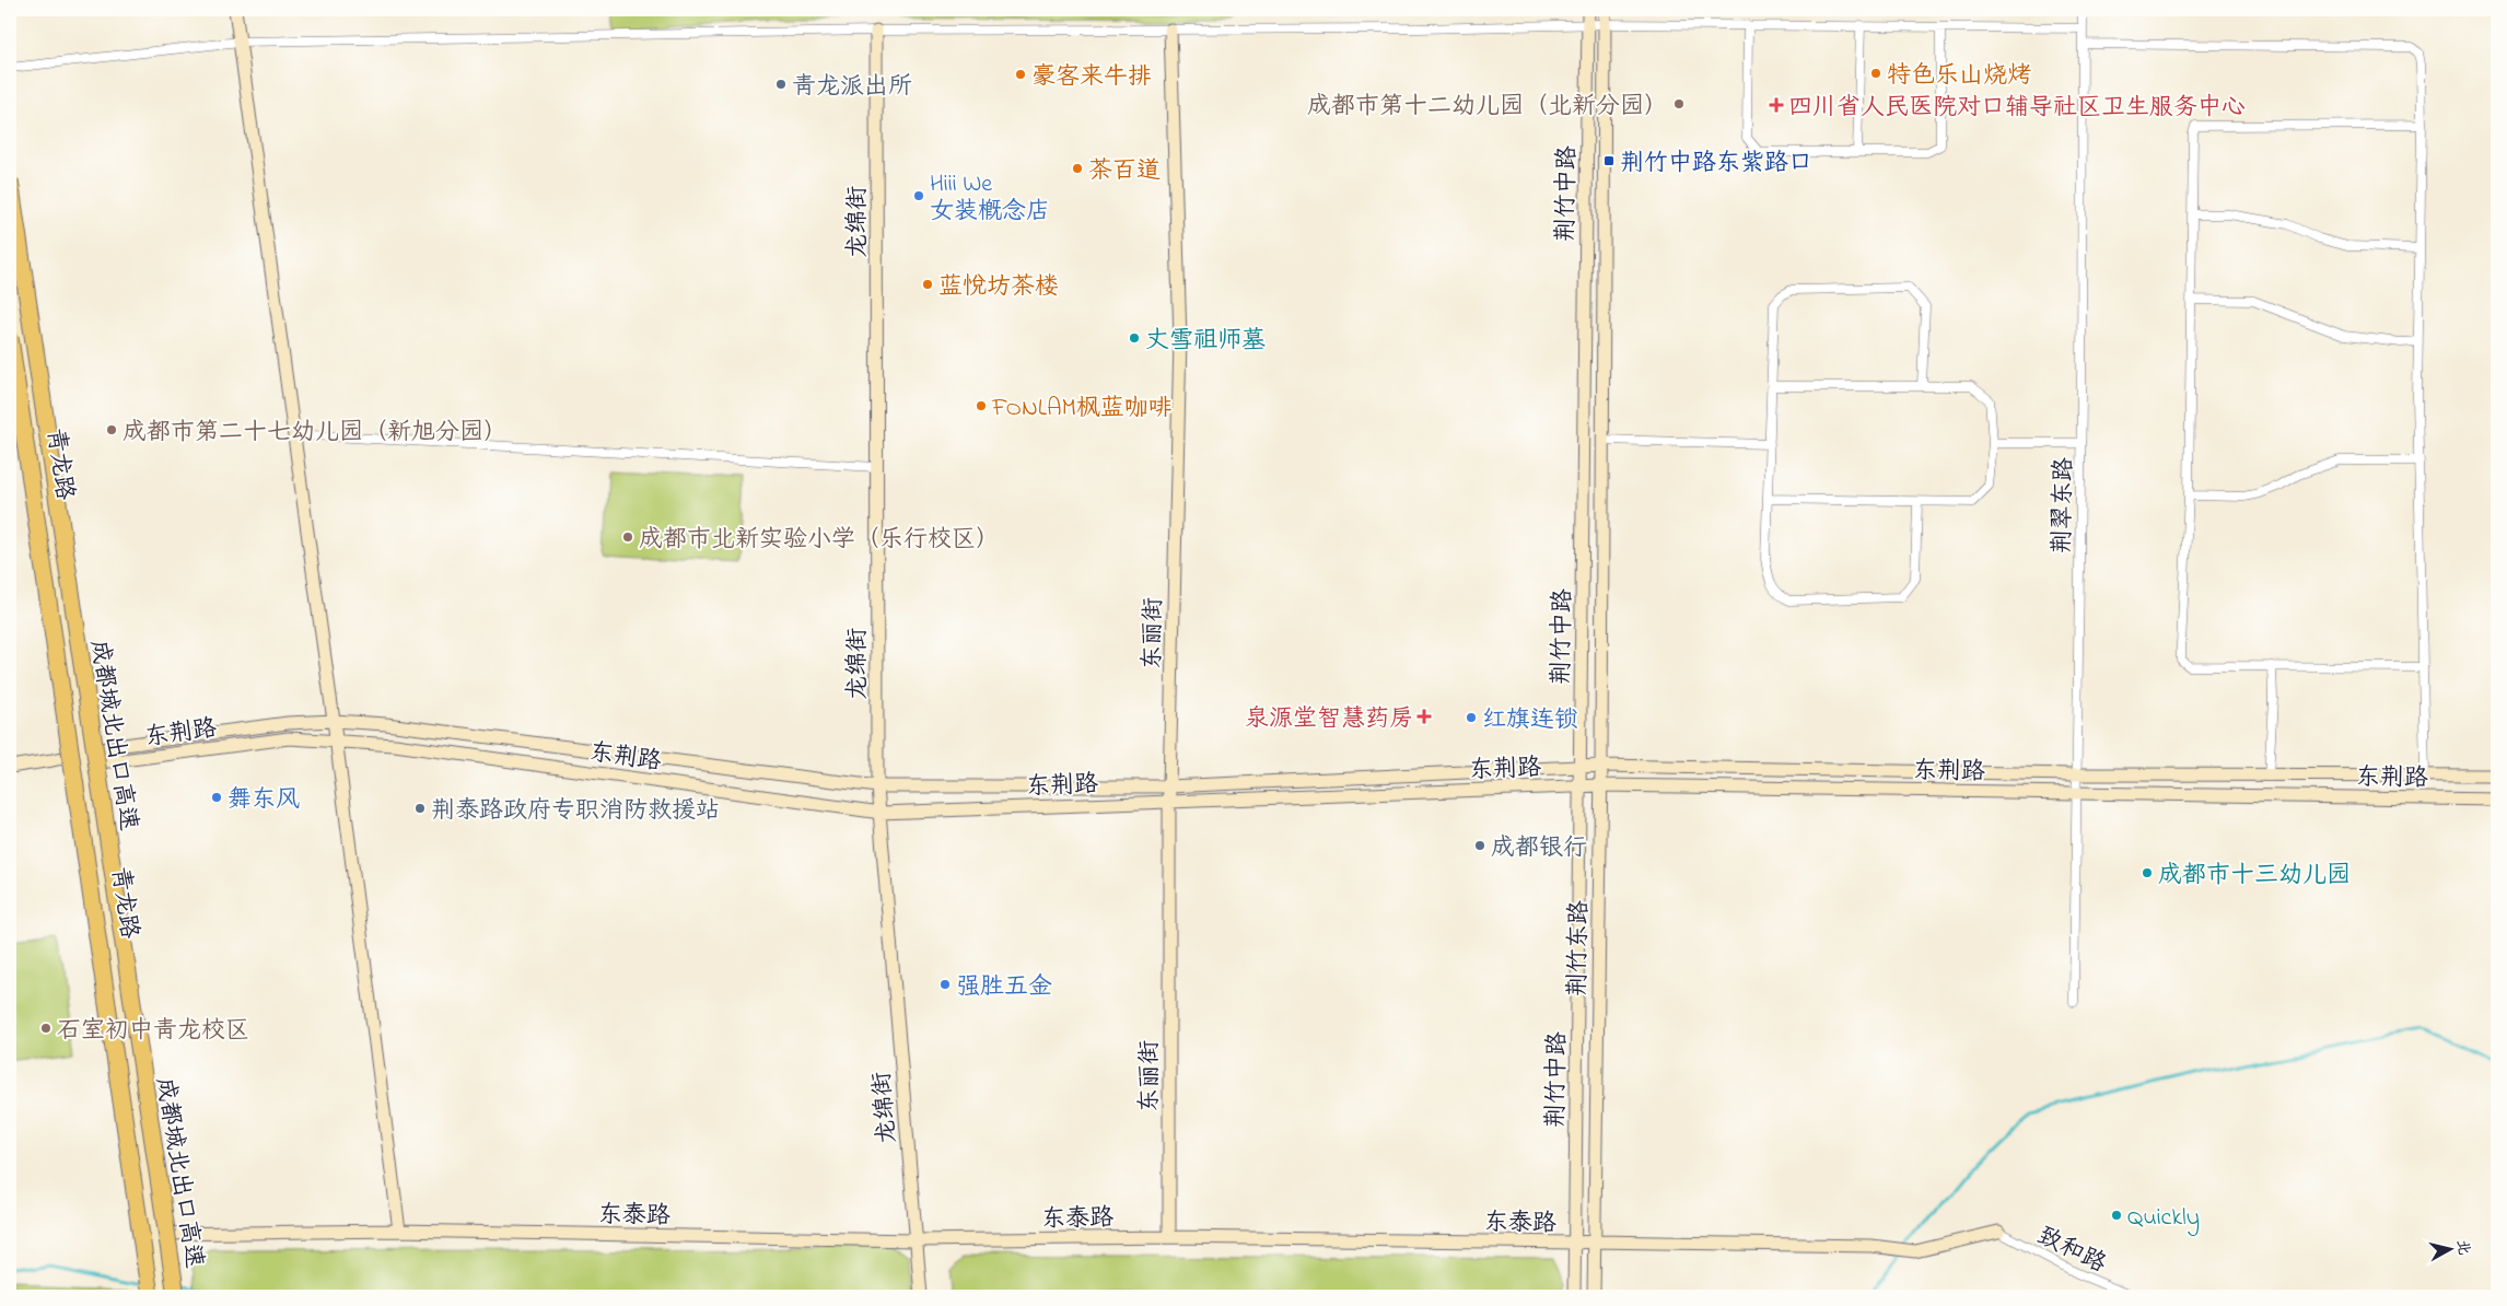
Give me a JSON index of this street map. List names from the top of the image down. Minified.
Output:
{"streets":{"highway":["成都城北出口高速"],"street":["荆竹中路","龙绵街","青龙路","荆翠东路","东丽街","东荆路","荆竹东路","东泰路","致和路"]},"crossings":[["荆竹中路","东荆路"],["荆竹中路","荆竹东路"],["荆竹中路","东泰路"],["龙绵街","东荆路"],["龙绵街","东泰路"],["青龙路","东荆路"],["青龙路","东泰路"],["荆翠东路","东荆路"],["东丽街","东荆路"],["东丽街","东泰路"],["东荆路","荆竹东路"],["荆竹东路","东泰路"],["东泰路","致和路"]],"places":{"other":["特色乐山烧烤","豪客来牛排","青龙派出所","成都市第十二幼儿园（北新分园）","茶百道","Hiii We 女装概念店","蓝悦坊茶楼","丈雪祖师墓","FONLAM枫蓝咖啡","成都市第二十七幼儿园（新旭分园）","成都市北新实验小学（乐行校区）","红旗连锁","舞东风","荆泰路政府专职消防救援站","成都银行","成都市十三幼儿园","强胜五金","石室初中青龙校区","Quickly"],"health":["四川省人民医院对口辅导社区卫生服务中心","泉源堂智慧药房"],"transit":["荆竹中路东紫路口"]},"north":"right"}
